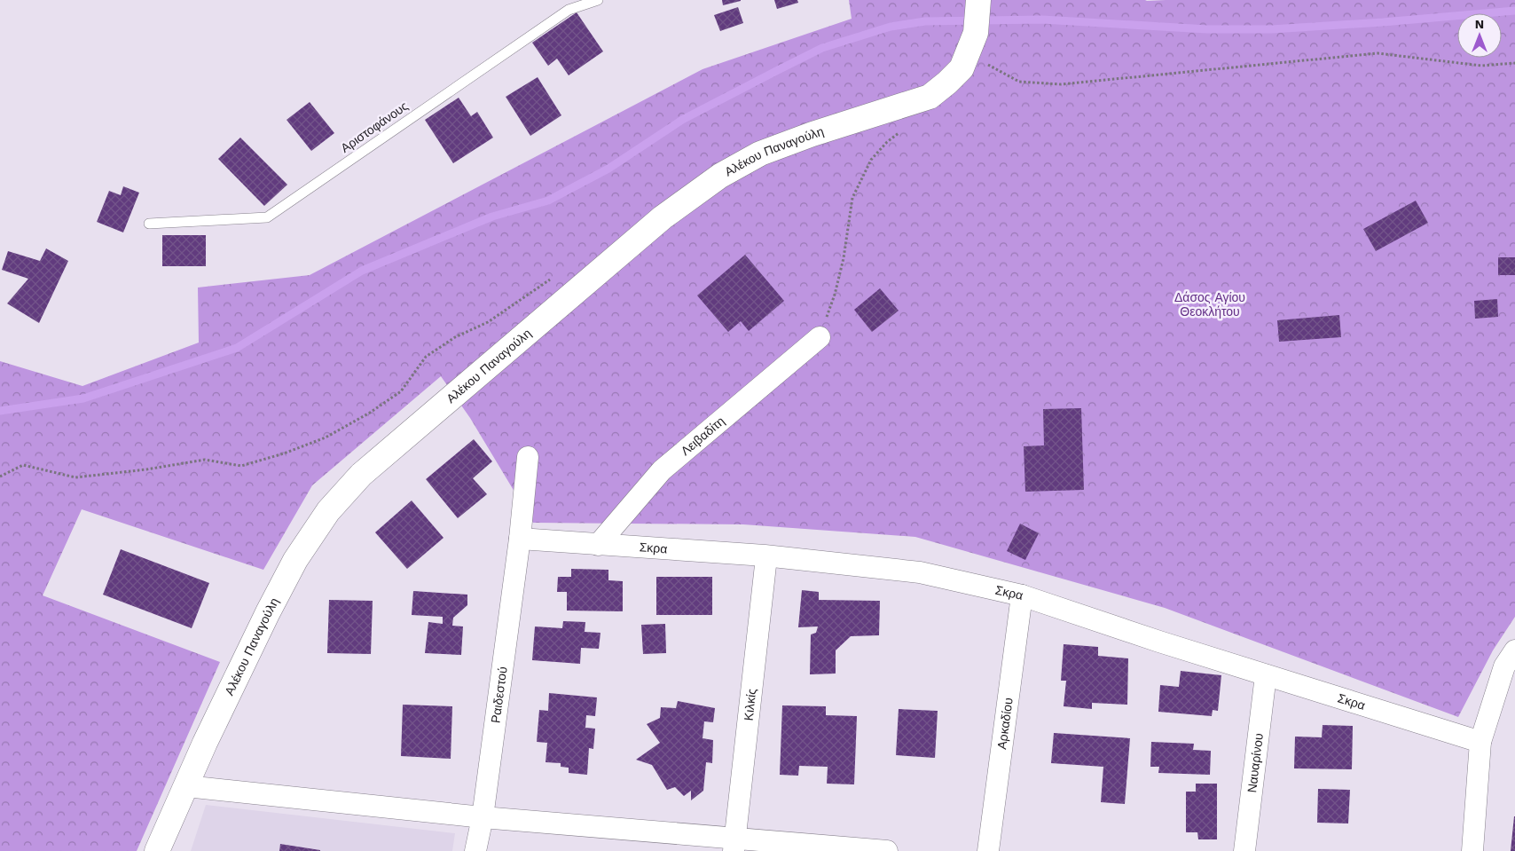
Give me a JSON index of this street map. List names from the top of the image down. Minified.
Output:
{"streets":{"main road":["Αλέκου Παναγούλη"],"street":["Λειβαδίτη","Σκρα","Ραιδεστού","Κιλκίς","Αρκαδίου","Ναυαρίνου"],"lane":["Αριστοφάνους"]},"crossings":[["Λειβαδίτη","Σκρα"],["Σκρα","Ραιδεστού"],["Σκρα","Κιλκίς"],["Σκρα","Αρκαδίου"],["Σκρα","Ναυαρίνου"]],"parks":["Δάσος Αγίου Θεοκλήτου"],"north":"top"}
